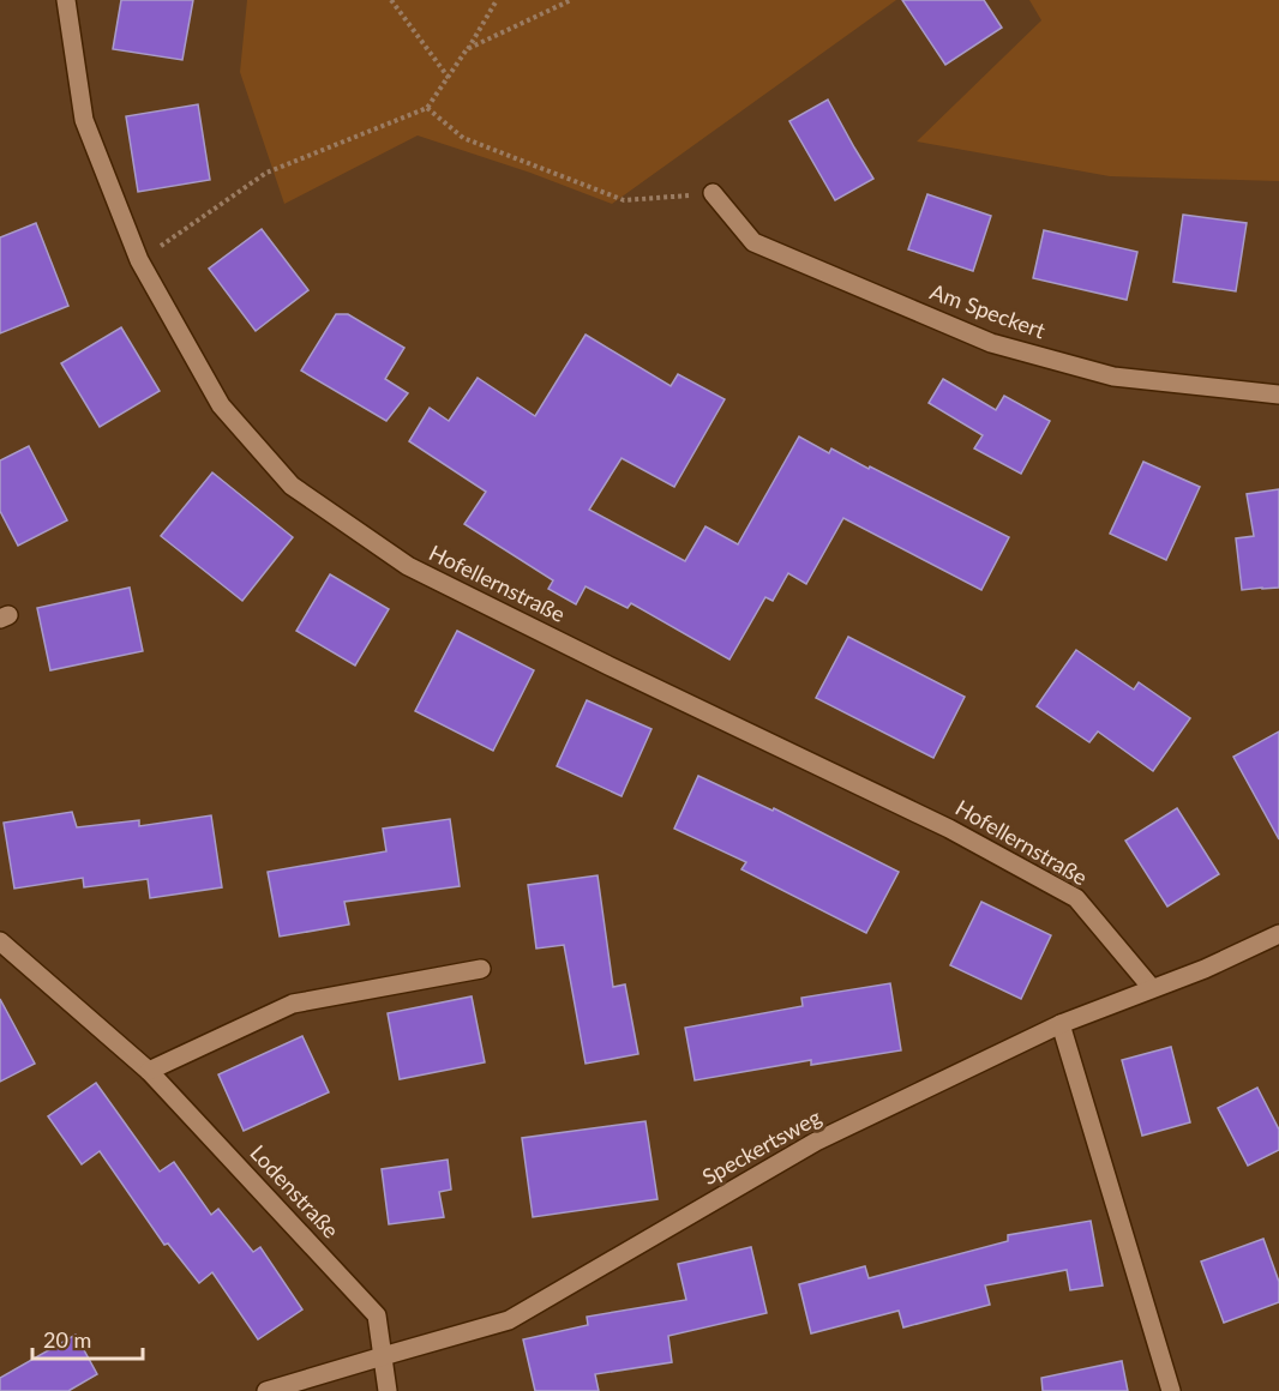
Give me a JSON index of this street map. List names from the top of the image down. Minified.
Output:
{"streets":{"street":["Am Speckert","Hofellernstraße","Speckertsweg","Lodenstraße"]},"crossings":[["Hofellernstraße","Speckertsweg"],["Speckertsweg","Lodenstraße"]],"scale_bar":"20 m"}
